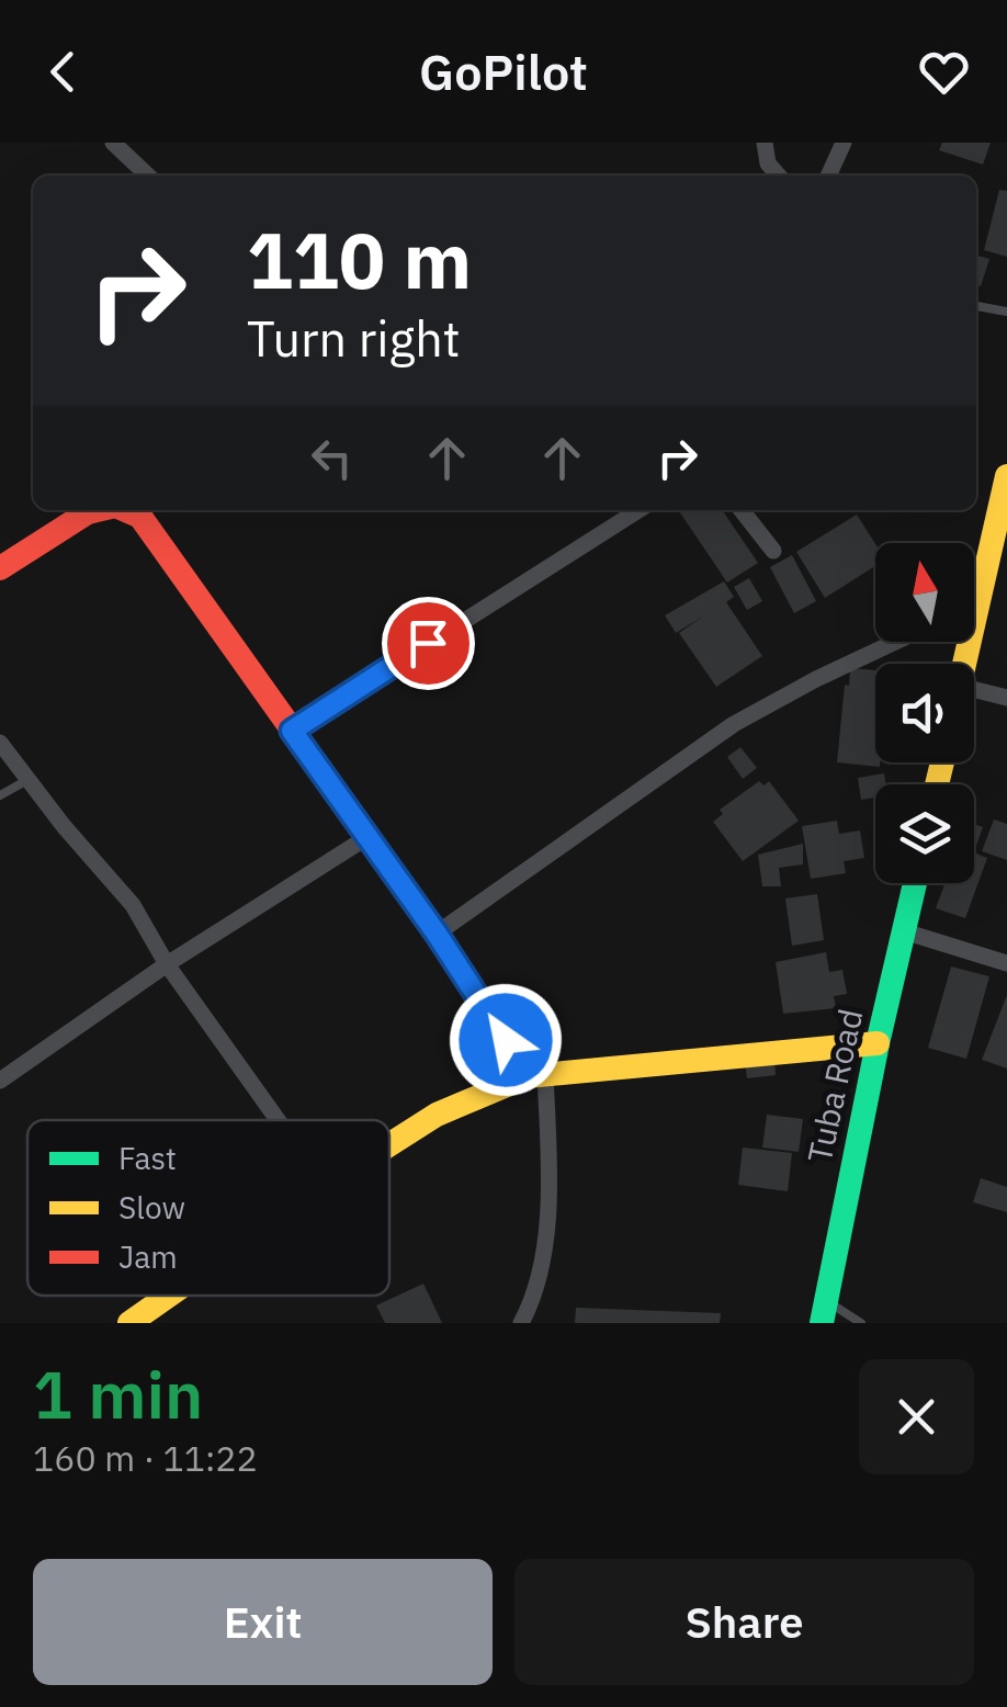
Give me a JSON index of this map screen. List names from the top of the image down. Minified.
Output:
{"streets":{"street":["Tuba Road"]},"legend":["Fast","Slow","Jam"],"north":"top","page":{"header":"GoPilot","turn":["110 m","Turn right"],"heading":["1 min","160 m · 11:22"],"buttons":["Exit","Share"]}}
